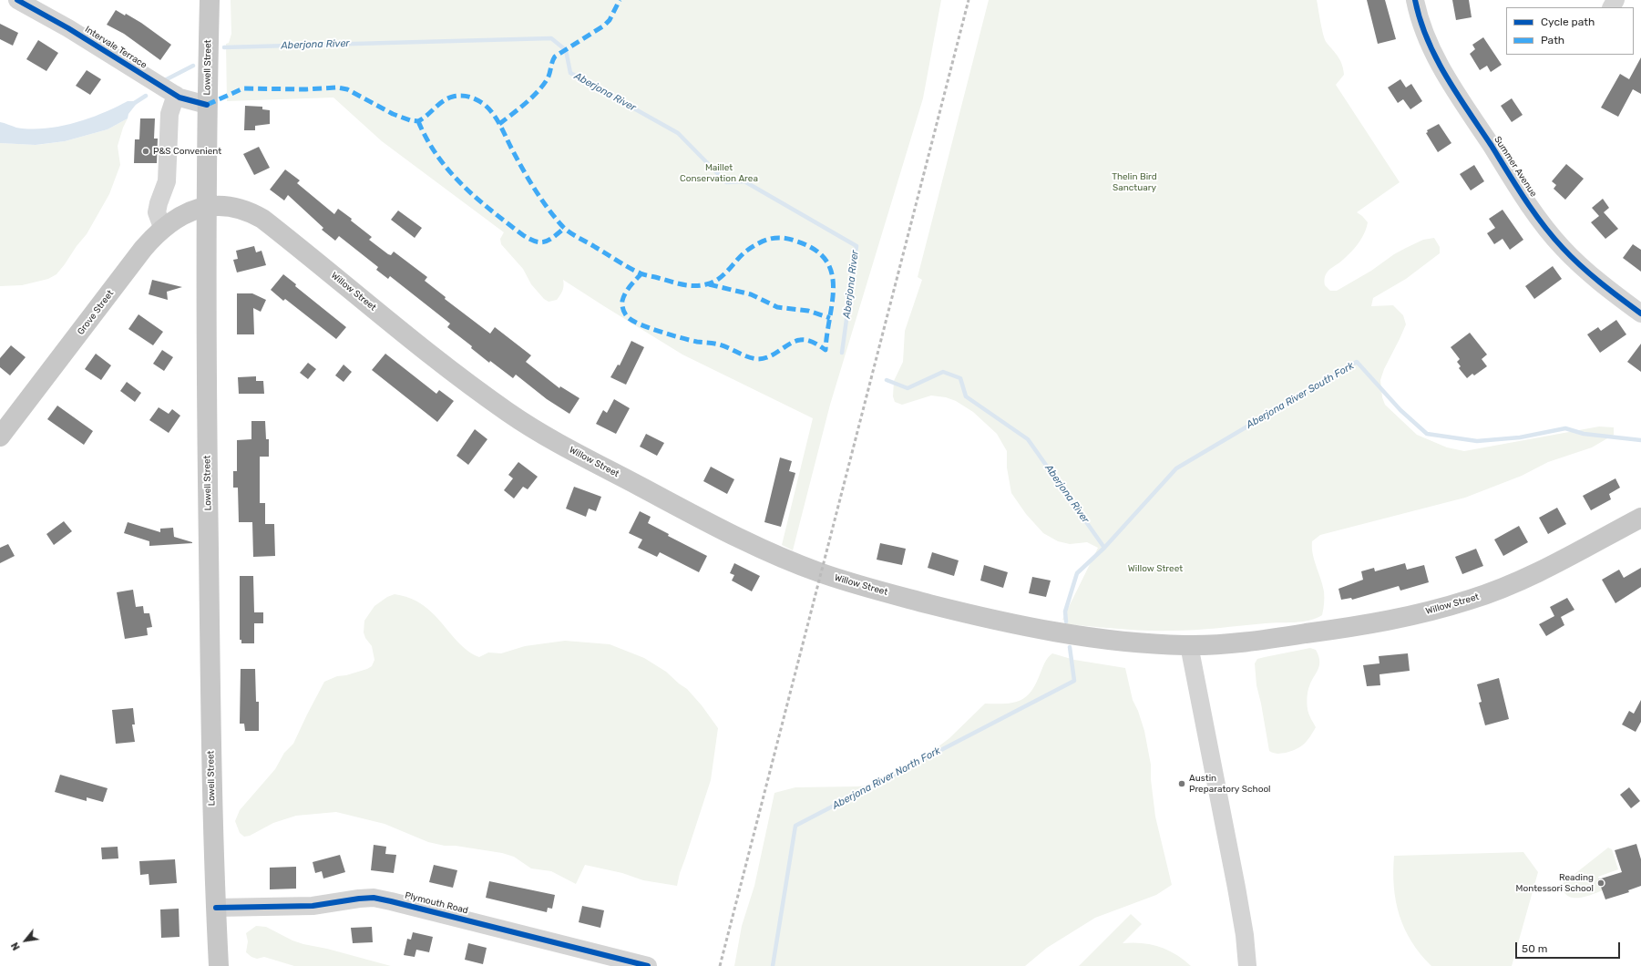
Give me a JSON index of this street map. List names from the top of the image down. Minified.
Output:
{"streets":{"main road":["Lowell Street","Willow Street","Grove Street"],"street":["Intervale Terrace","Summer Avenue","Plymouth Road"]},"crossings":[["Intervale Terrace","Lowell Street"],["Lowell Street","Willow Street"],["Lowell Street","Grove Street"],["Lowell Street","Plymouth Road"],["Willow Street","Grove Street"]],"water":["Aberjona River","Aberjona River South Fork","Aberjona River North Fork"],"parks":["Maillet Conservation Area","Thelin Bird Sanctuary","Willow Street"],"places":["P&S Convenient","Austin Preparatory School","Reading Montessori School"],"legend":["Cycle path","Path"],"scale_bar":"50 m","north":"bottom left"}
